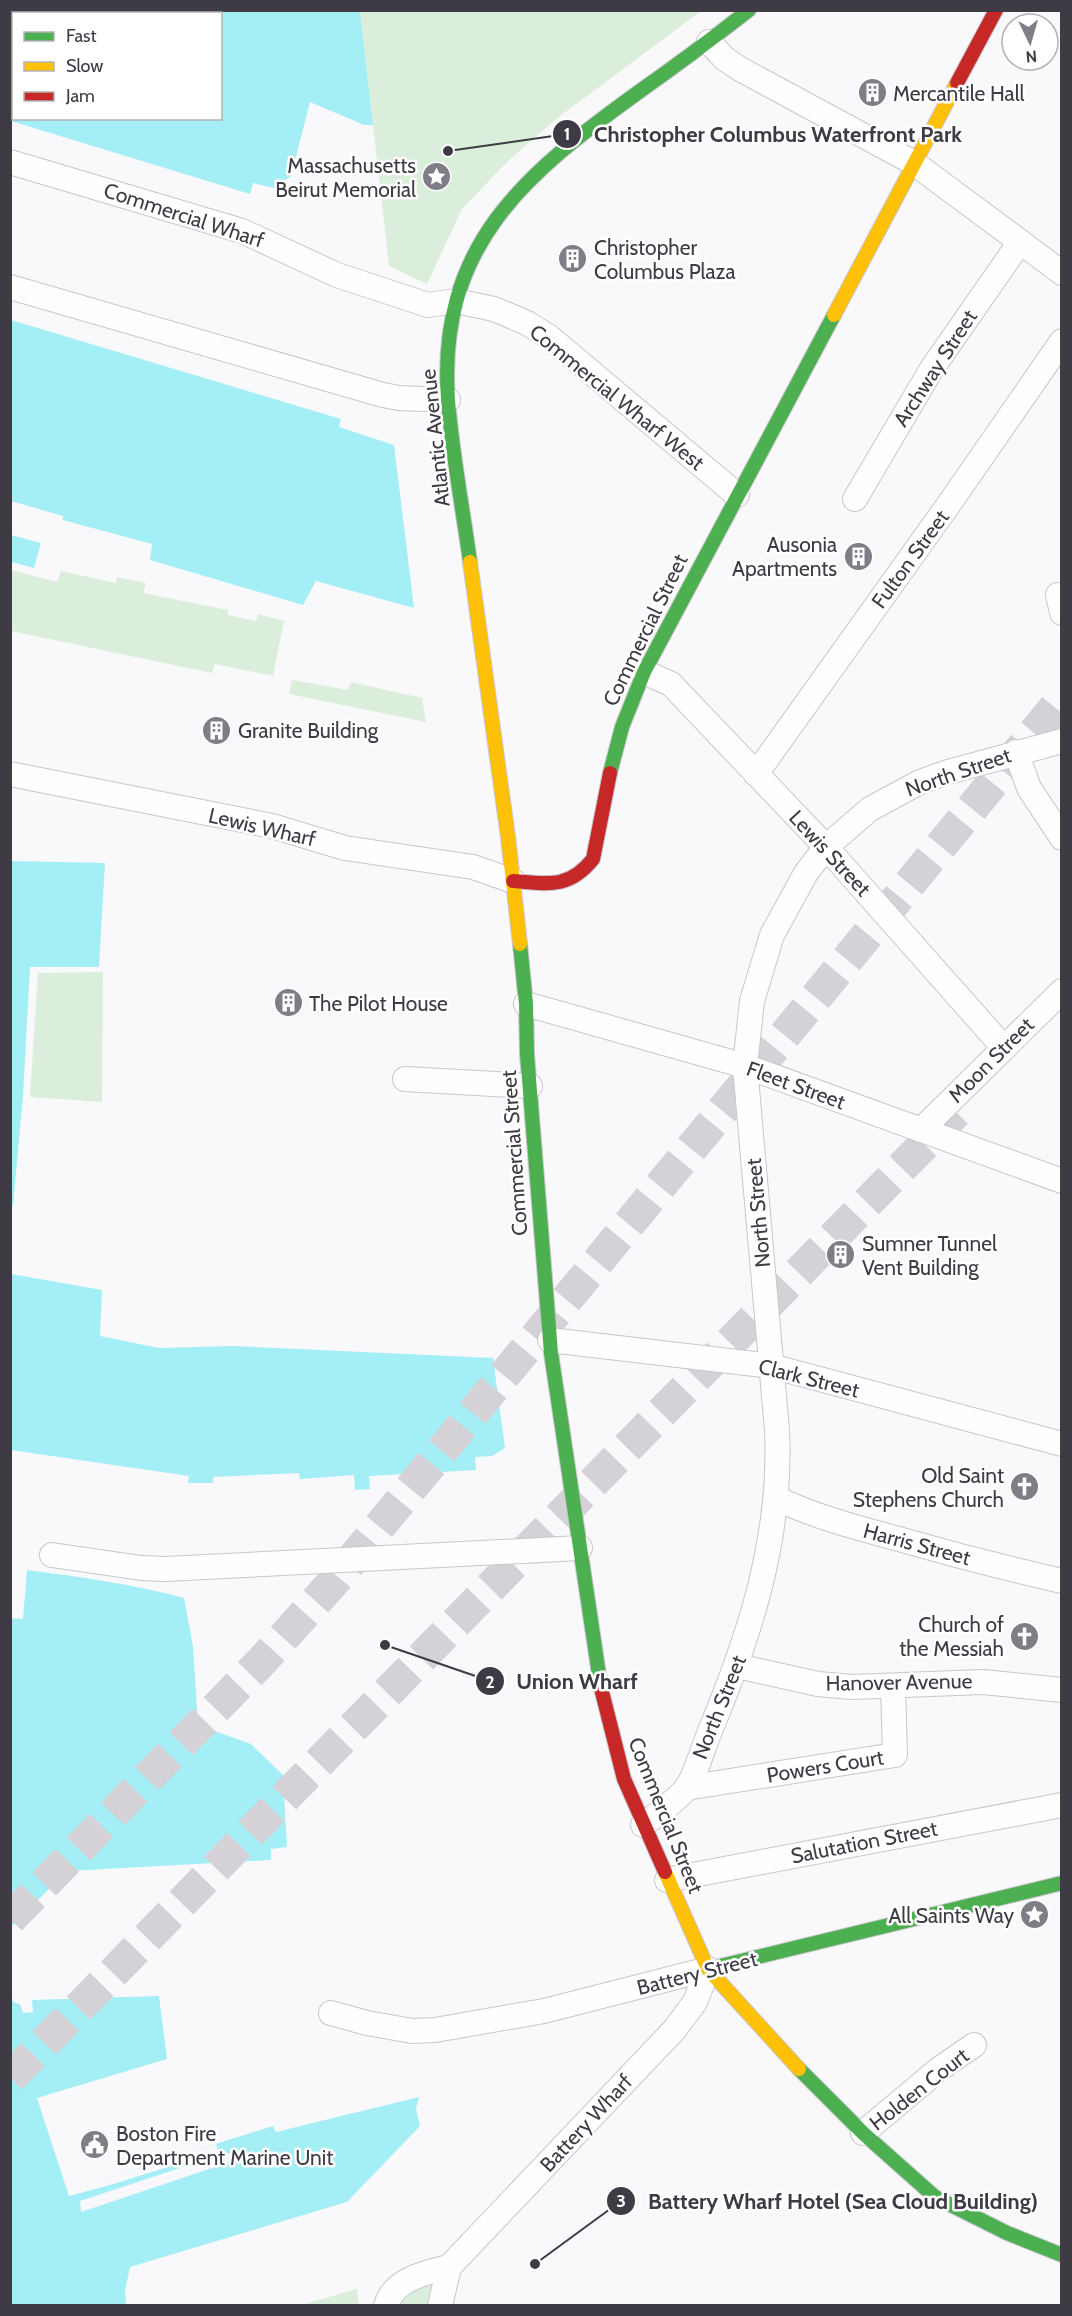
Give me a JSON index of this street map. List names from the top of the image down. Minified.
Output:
{"streets":{"main road":["Atlantic Avenue","Commercial Street","Battery Street"],"street":["Commercial Wharf","Archway Street","Commercial Wharf West","Fulton Street","North Street","Lewis Wharf","Lewis Street","Moon Street","Fleet Street","Clark Street","Harris Street","Hanover Avenue","Powers Court","Salutation Street","Holden Court","Battery Wharf"]},"crossings":[["Commercial Wharf","Commercial Wharf West"],["Commercial Wharf","Atlantic Avenue"],["Commercial Wharf West","Atlantic Avenue"],["Commercial Wharf West","Commercial Street"],["Atlantic Avenue","Commercial Street"],["Atlantic Avenue","Lewis Wharf"],["Fulton Street","Lewis Street"],["Commercial Street","North Street"],["Commercial Street","Lewis Wharf"],["Commercial Street","Lewis Street"],["Commercial Street","Fleet Street"],["Commercial Street","Clark Street"],["Commercial Street","Salutation Street"],["Commercial Street","Battery Street"],["Commercial Street","Holden Court"],["Commercial Street","Battery Wharf"],["North Street","Lewis Street"],["North Street","Fleet Street"],["North Street","Clark Street"],["North Street","Harris Street"],["North Street","Hanover Avenue"],["North Street","Powers Court"],["Lewis Street","Moon Street"],["Moon Street","Fleet Street"],["Hanover Avenue","Powers Court"],["Battery Street","Battery Wharf"]],"places":{"building":["Mercantile Hall","Christopher Columbus Plaza","Ausonia Apartments","Granite Building","The Pilot House","Sumner Tunnel Vent Building"],"other":["Christopher Columbus Waterfront Park","Union Wharf","Battery Wharf Hotel (Sea Cloud Building)"],"place":["Massachusetts Beirut Memorial","All Saints Way"],"church":["Old Saint Stephens Church","Church of the Messiah"],"public building":["Boston Fire Department Marine Unit"]},"legend":["Fast","Slow","Jam"],"north":"bottom"}
